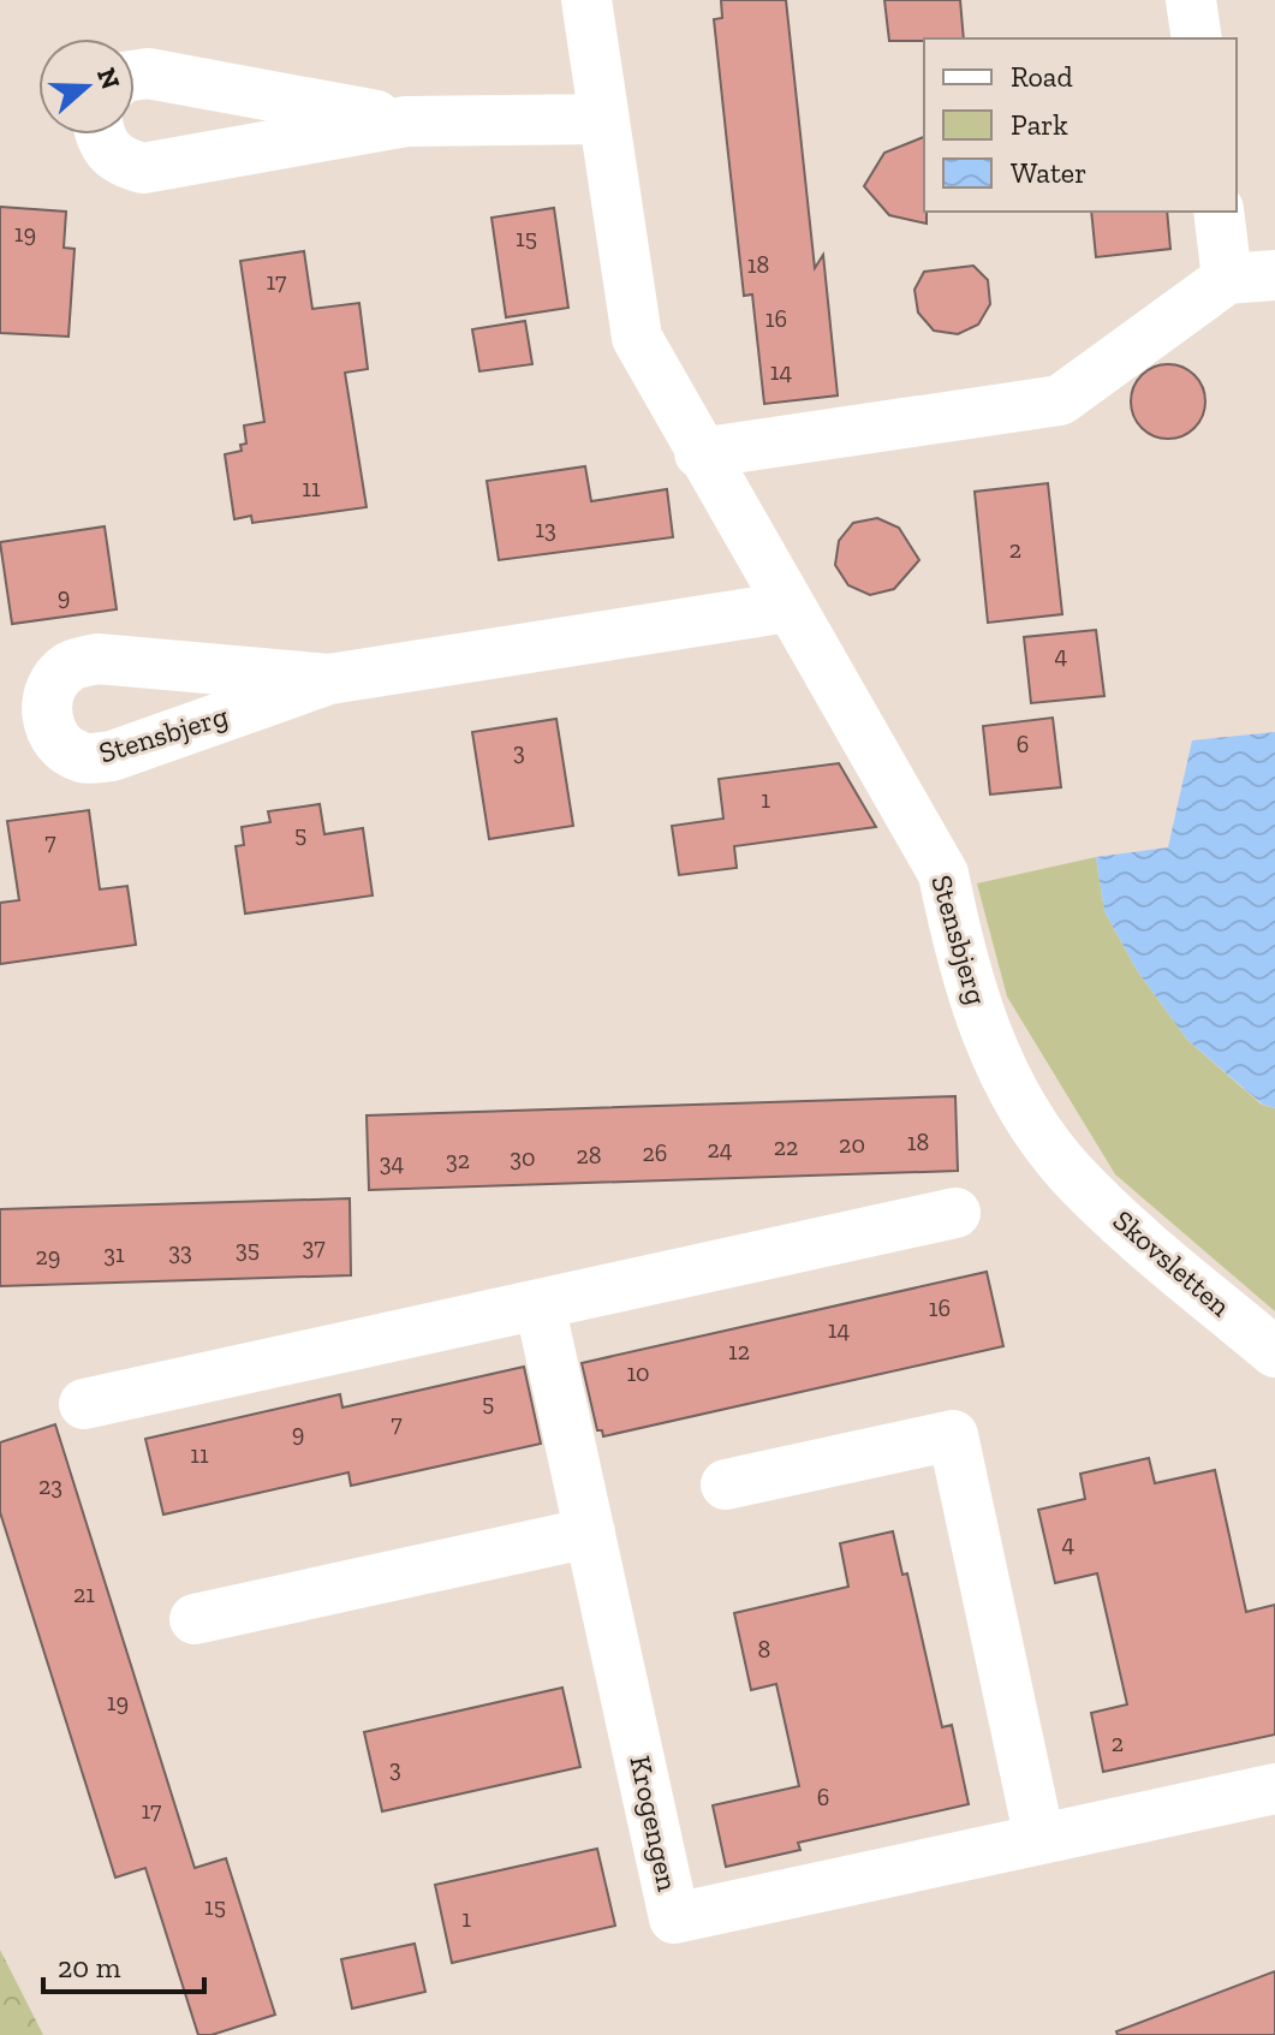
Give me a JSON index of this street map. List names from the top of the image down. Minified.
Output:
{"streets":{"street":["Stensbjerg","Skovsletten","Krogengen"]},"crossings":[["Stensbjerg","Skovsletten"]],"house_numbers":["19","15","18","17","16","14","11","13","2","9","4","6","3","1","5","7","18","20","22","24","26","28","30","32","34","37","35","33","31","29","16","14","12","10","5","7","9","11","23","4","21","8","19","2","3","6","17","15","1"],"legend":["Road","Park","Water"],"scale_bar":"20 m","north":"right"}
